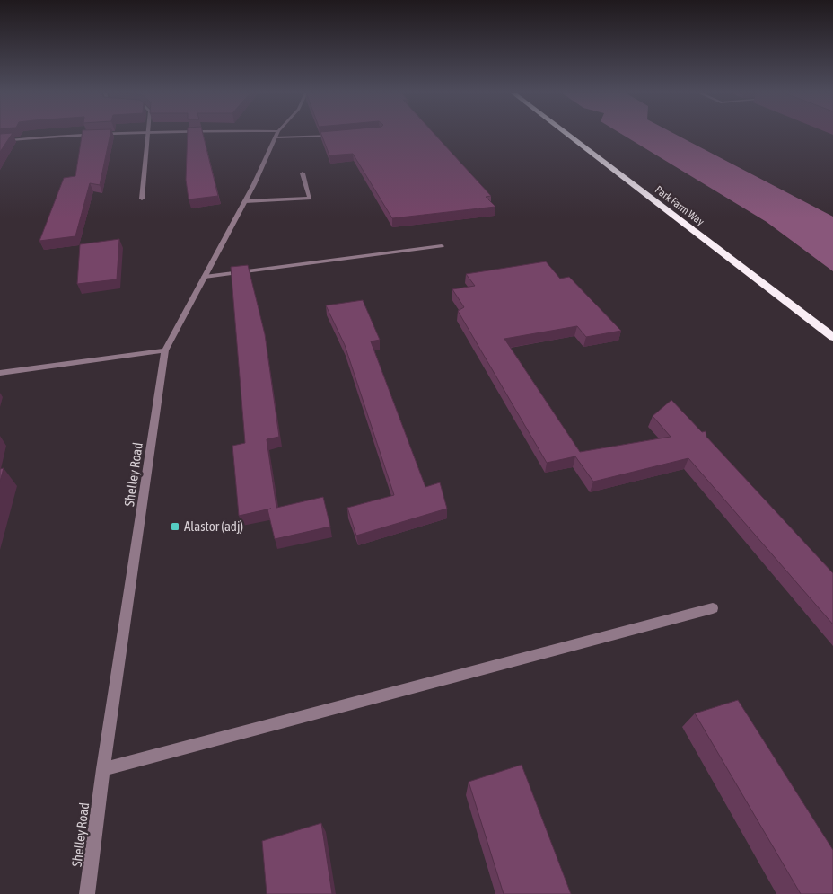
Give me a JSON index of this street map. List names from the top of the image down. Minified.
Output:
{"streets":{"highway":["Park Farm Way"],"street":["Shelley Road"]},"places":{"transit":["Alastor (adj)"]}}
